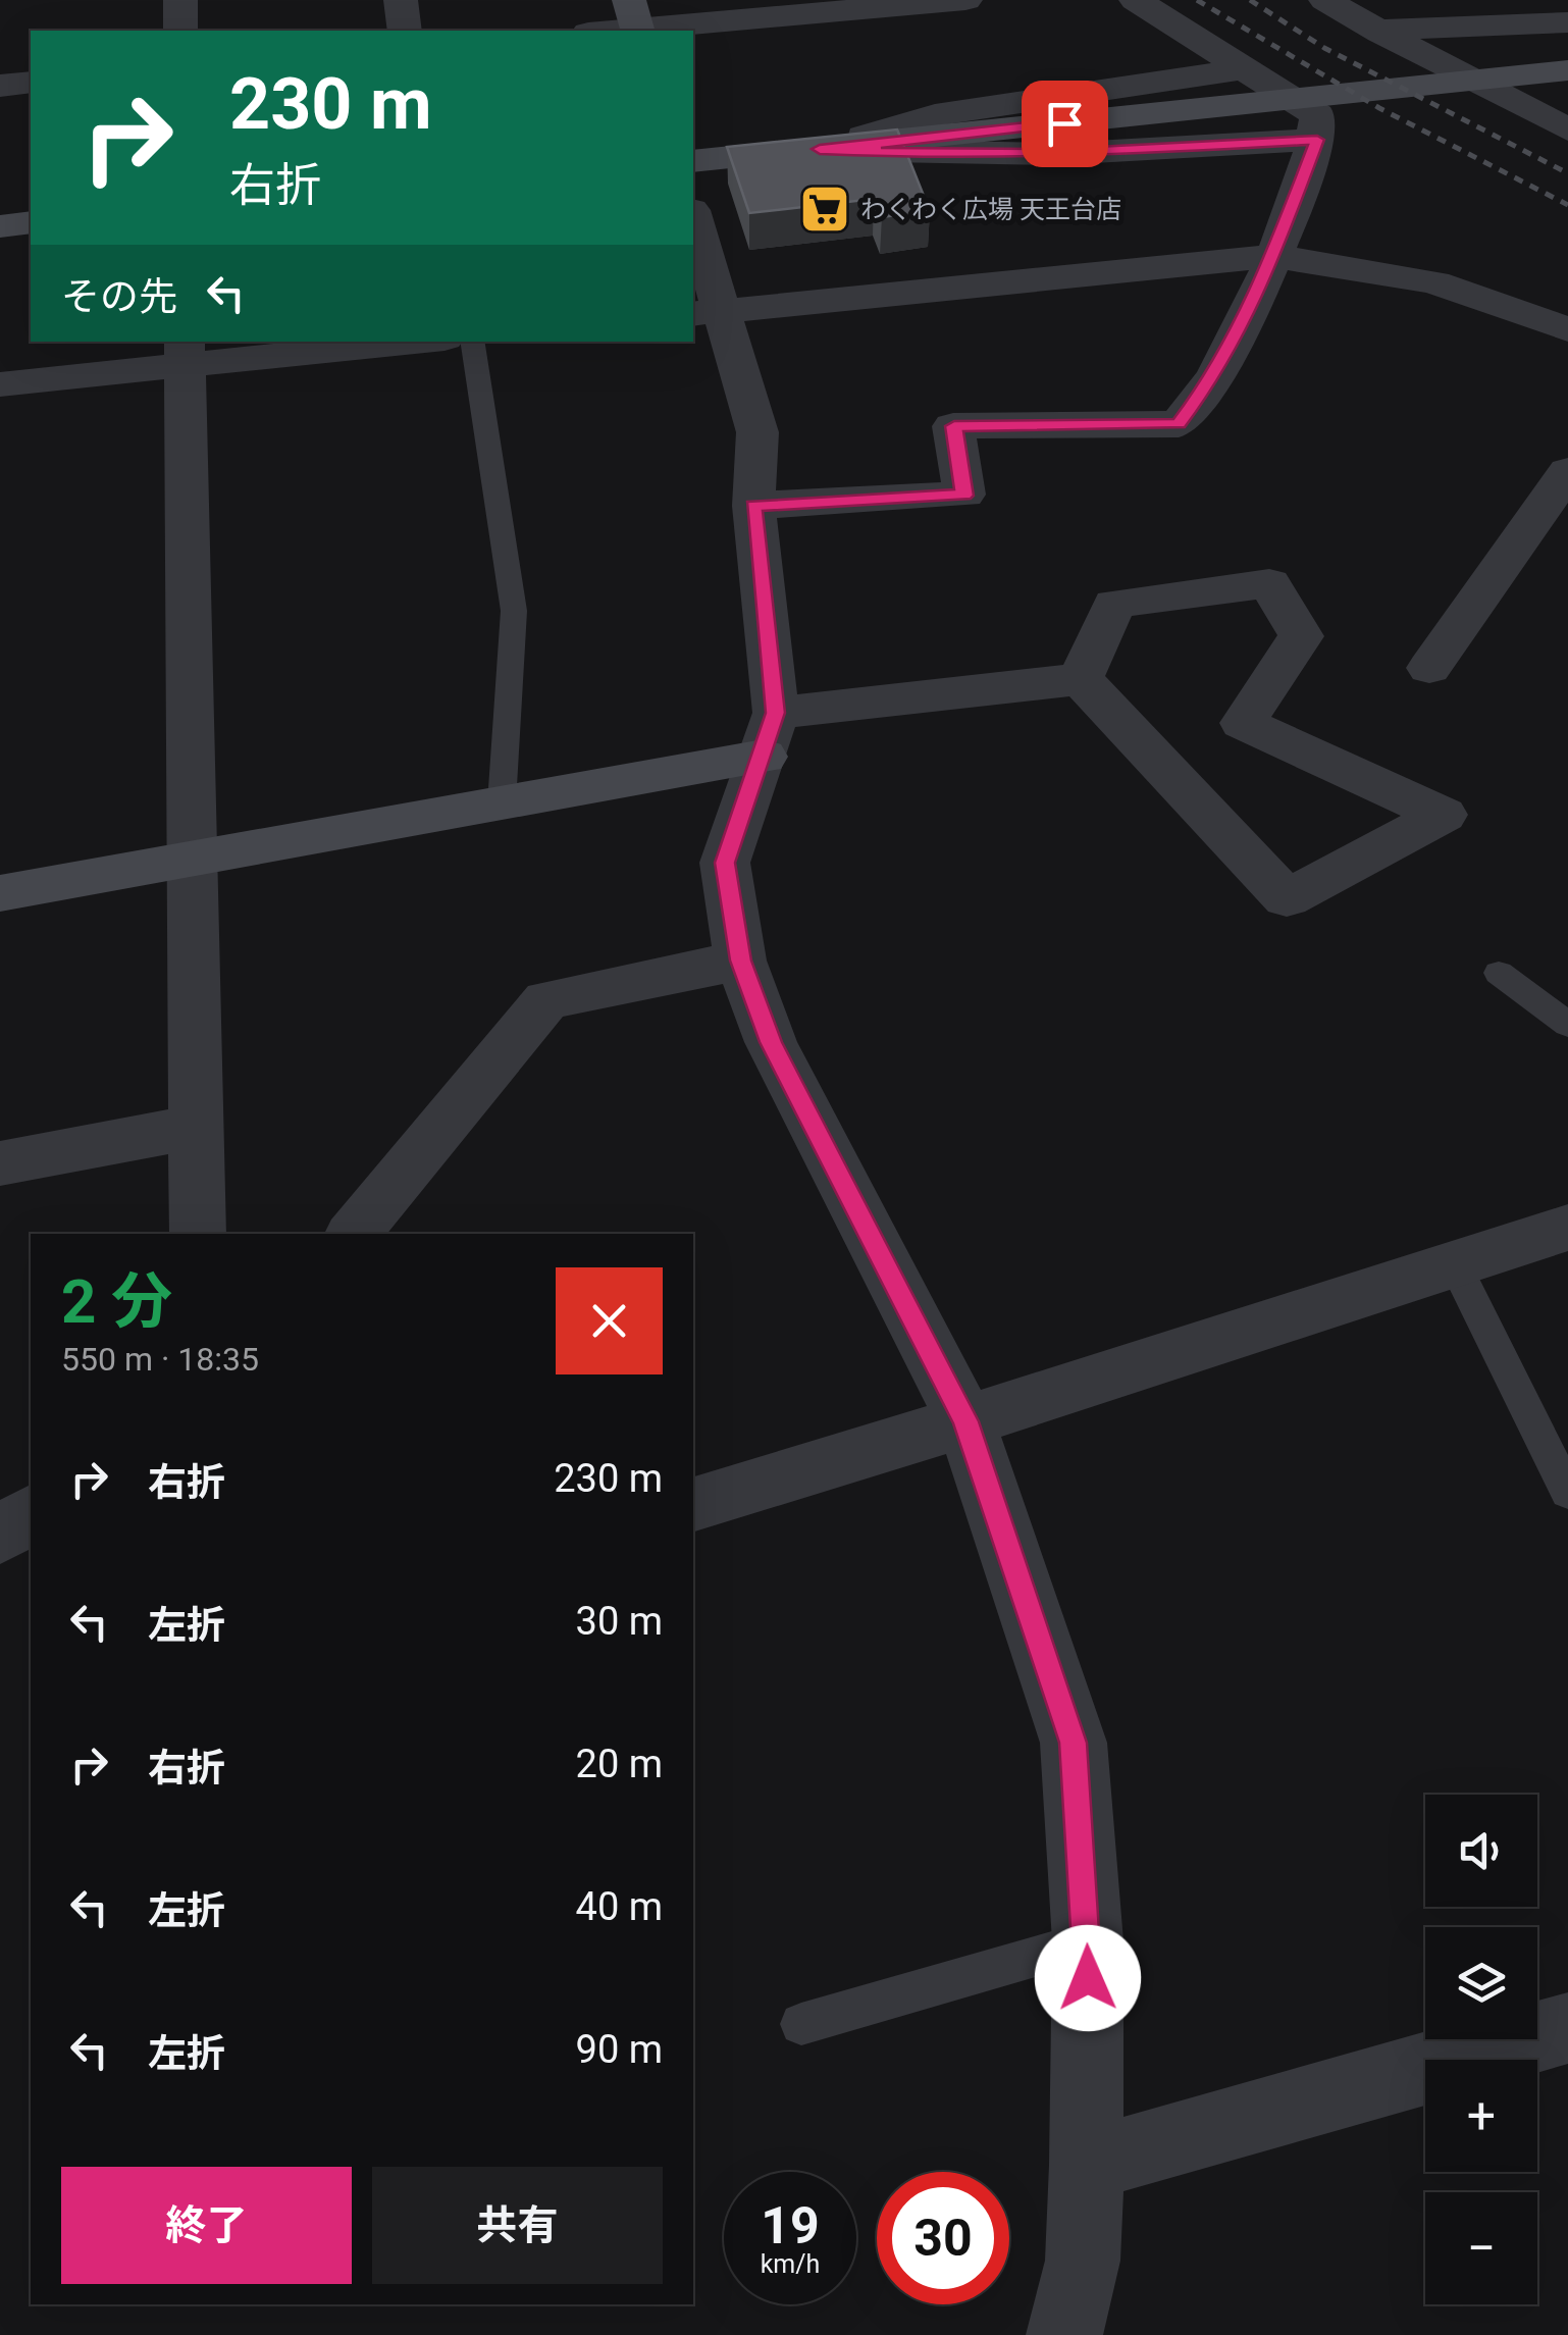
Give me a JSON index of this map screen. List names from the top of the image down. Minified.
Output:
{"places":{"supermarket":["わくわく広場 天王台店"]},"page":{"turn":["230 m","右折"],"then":"その先","heading":["2 分","550 m · 18:35"],"list":[{"name":"右折","value":"230 m"},{"name":"左折","value":"30 m"},{"name":"右折","value":"20 m"},{"name":"左折","value":"40 m"},{"name":"左折","value":"90 m"}],"map_buttons":["+","−"],"buttons":["終了","共有"],"speed":"19 km/h","limit":"30"}}
